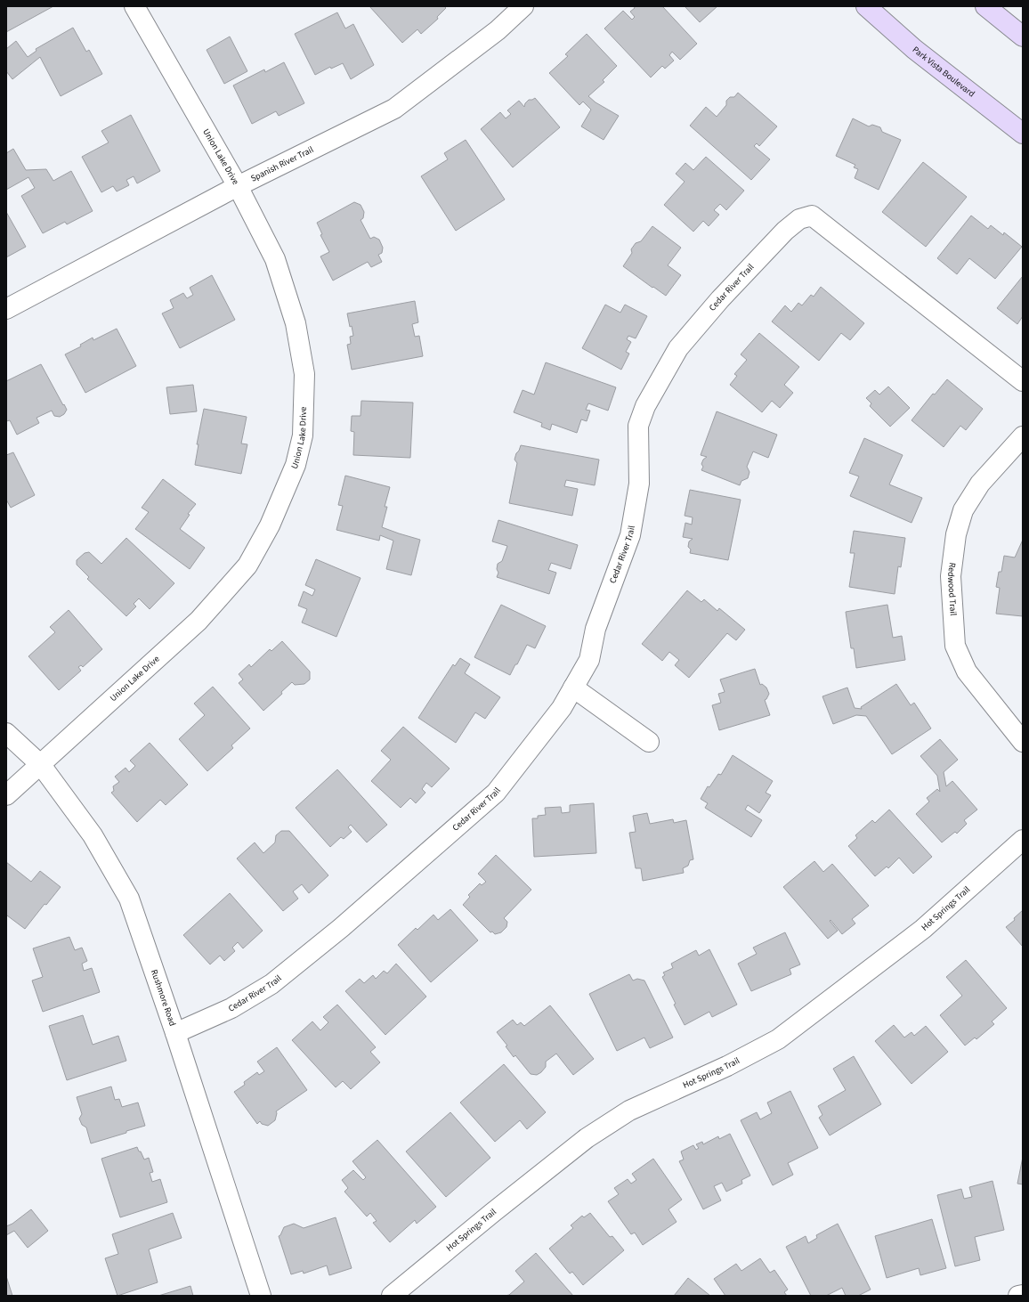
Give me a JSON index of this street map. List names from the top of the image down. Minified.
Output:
{"streets":{"main road":["Park Vista Boulevard"],"street":["Union Lake Drive","Spanish River Trail","Cedar River Trail","Redwood Trail","Hot Springs Trail","Rushmore Road"]},"crossings":[["Union Lake Drive","Spanish River Trail"],["Union Lake Drive","Rushmore Road"],["Cedar River Trail","Rushmore Road"]]}
